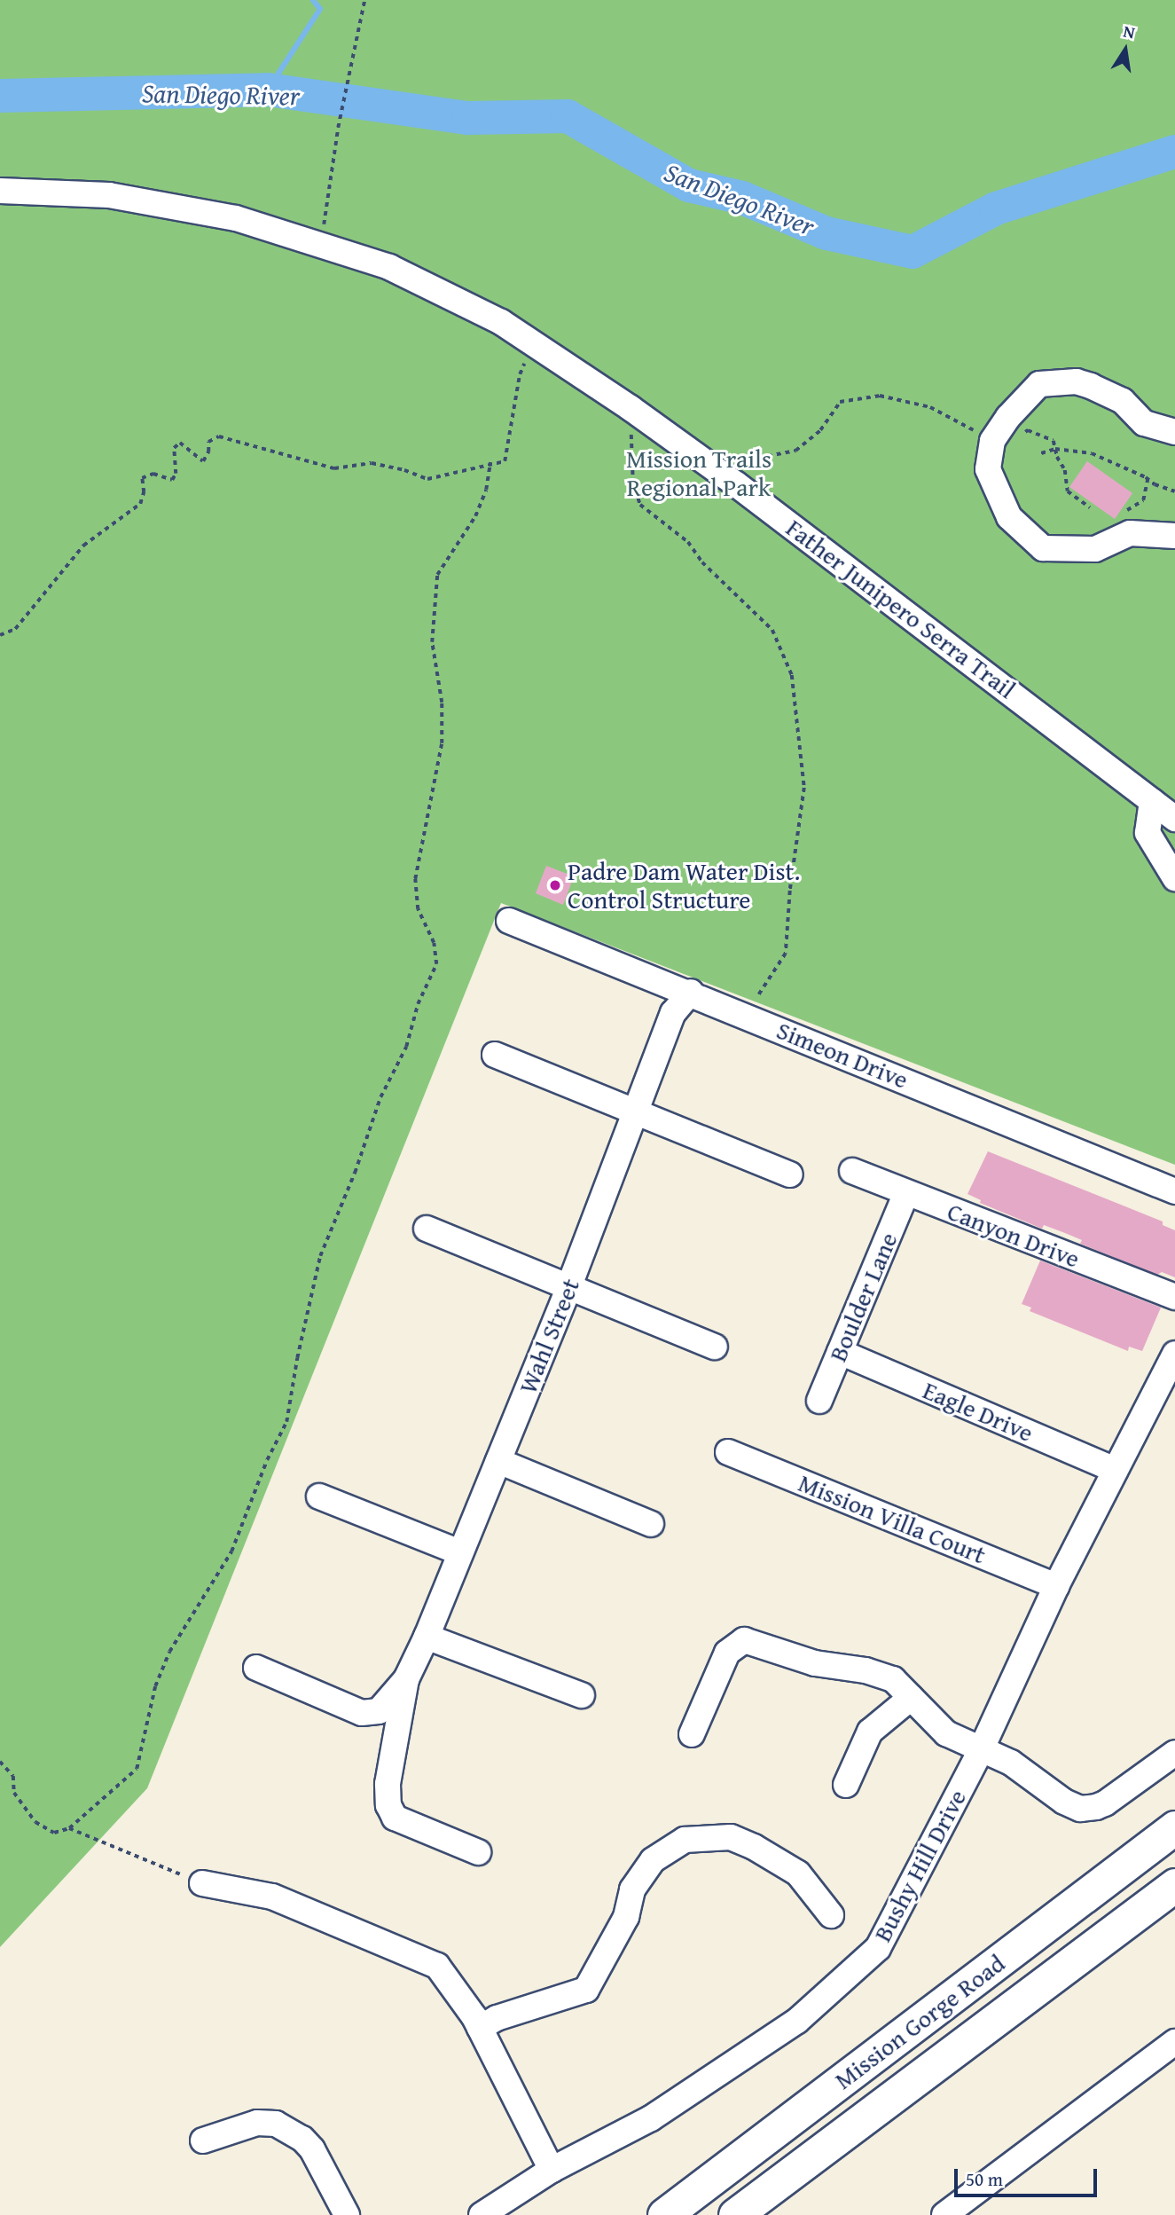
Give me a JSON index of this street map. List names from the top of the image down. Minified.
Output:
{"streets":{"main road":["Mission Gorge Road"],"street":["Father Junipero Serra Trail","Simeon Drive","Canyon Drive","Boulder Lane","Wahl Street","Eagle Drive","Mission Villa Court","Bushy Hill Drive"]},"crossings":[["Simeon Drive","Wahl Street"],["Canyon Drive","Boulder Lane"],["Boulder Lane","Eagle Drive"],["Eagle Drive","Bushy Hill Drive"],["Mission Villa Court","Bushy Hill Drive"]],"water":["San Diego River"],"parks":["Mission Trails Regional Park"],"places":["Padre Dam Water Dist. Control Structure"],"scale_bar":"50 m","north":"top"}
